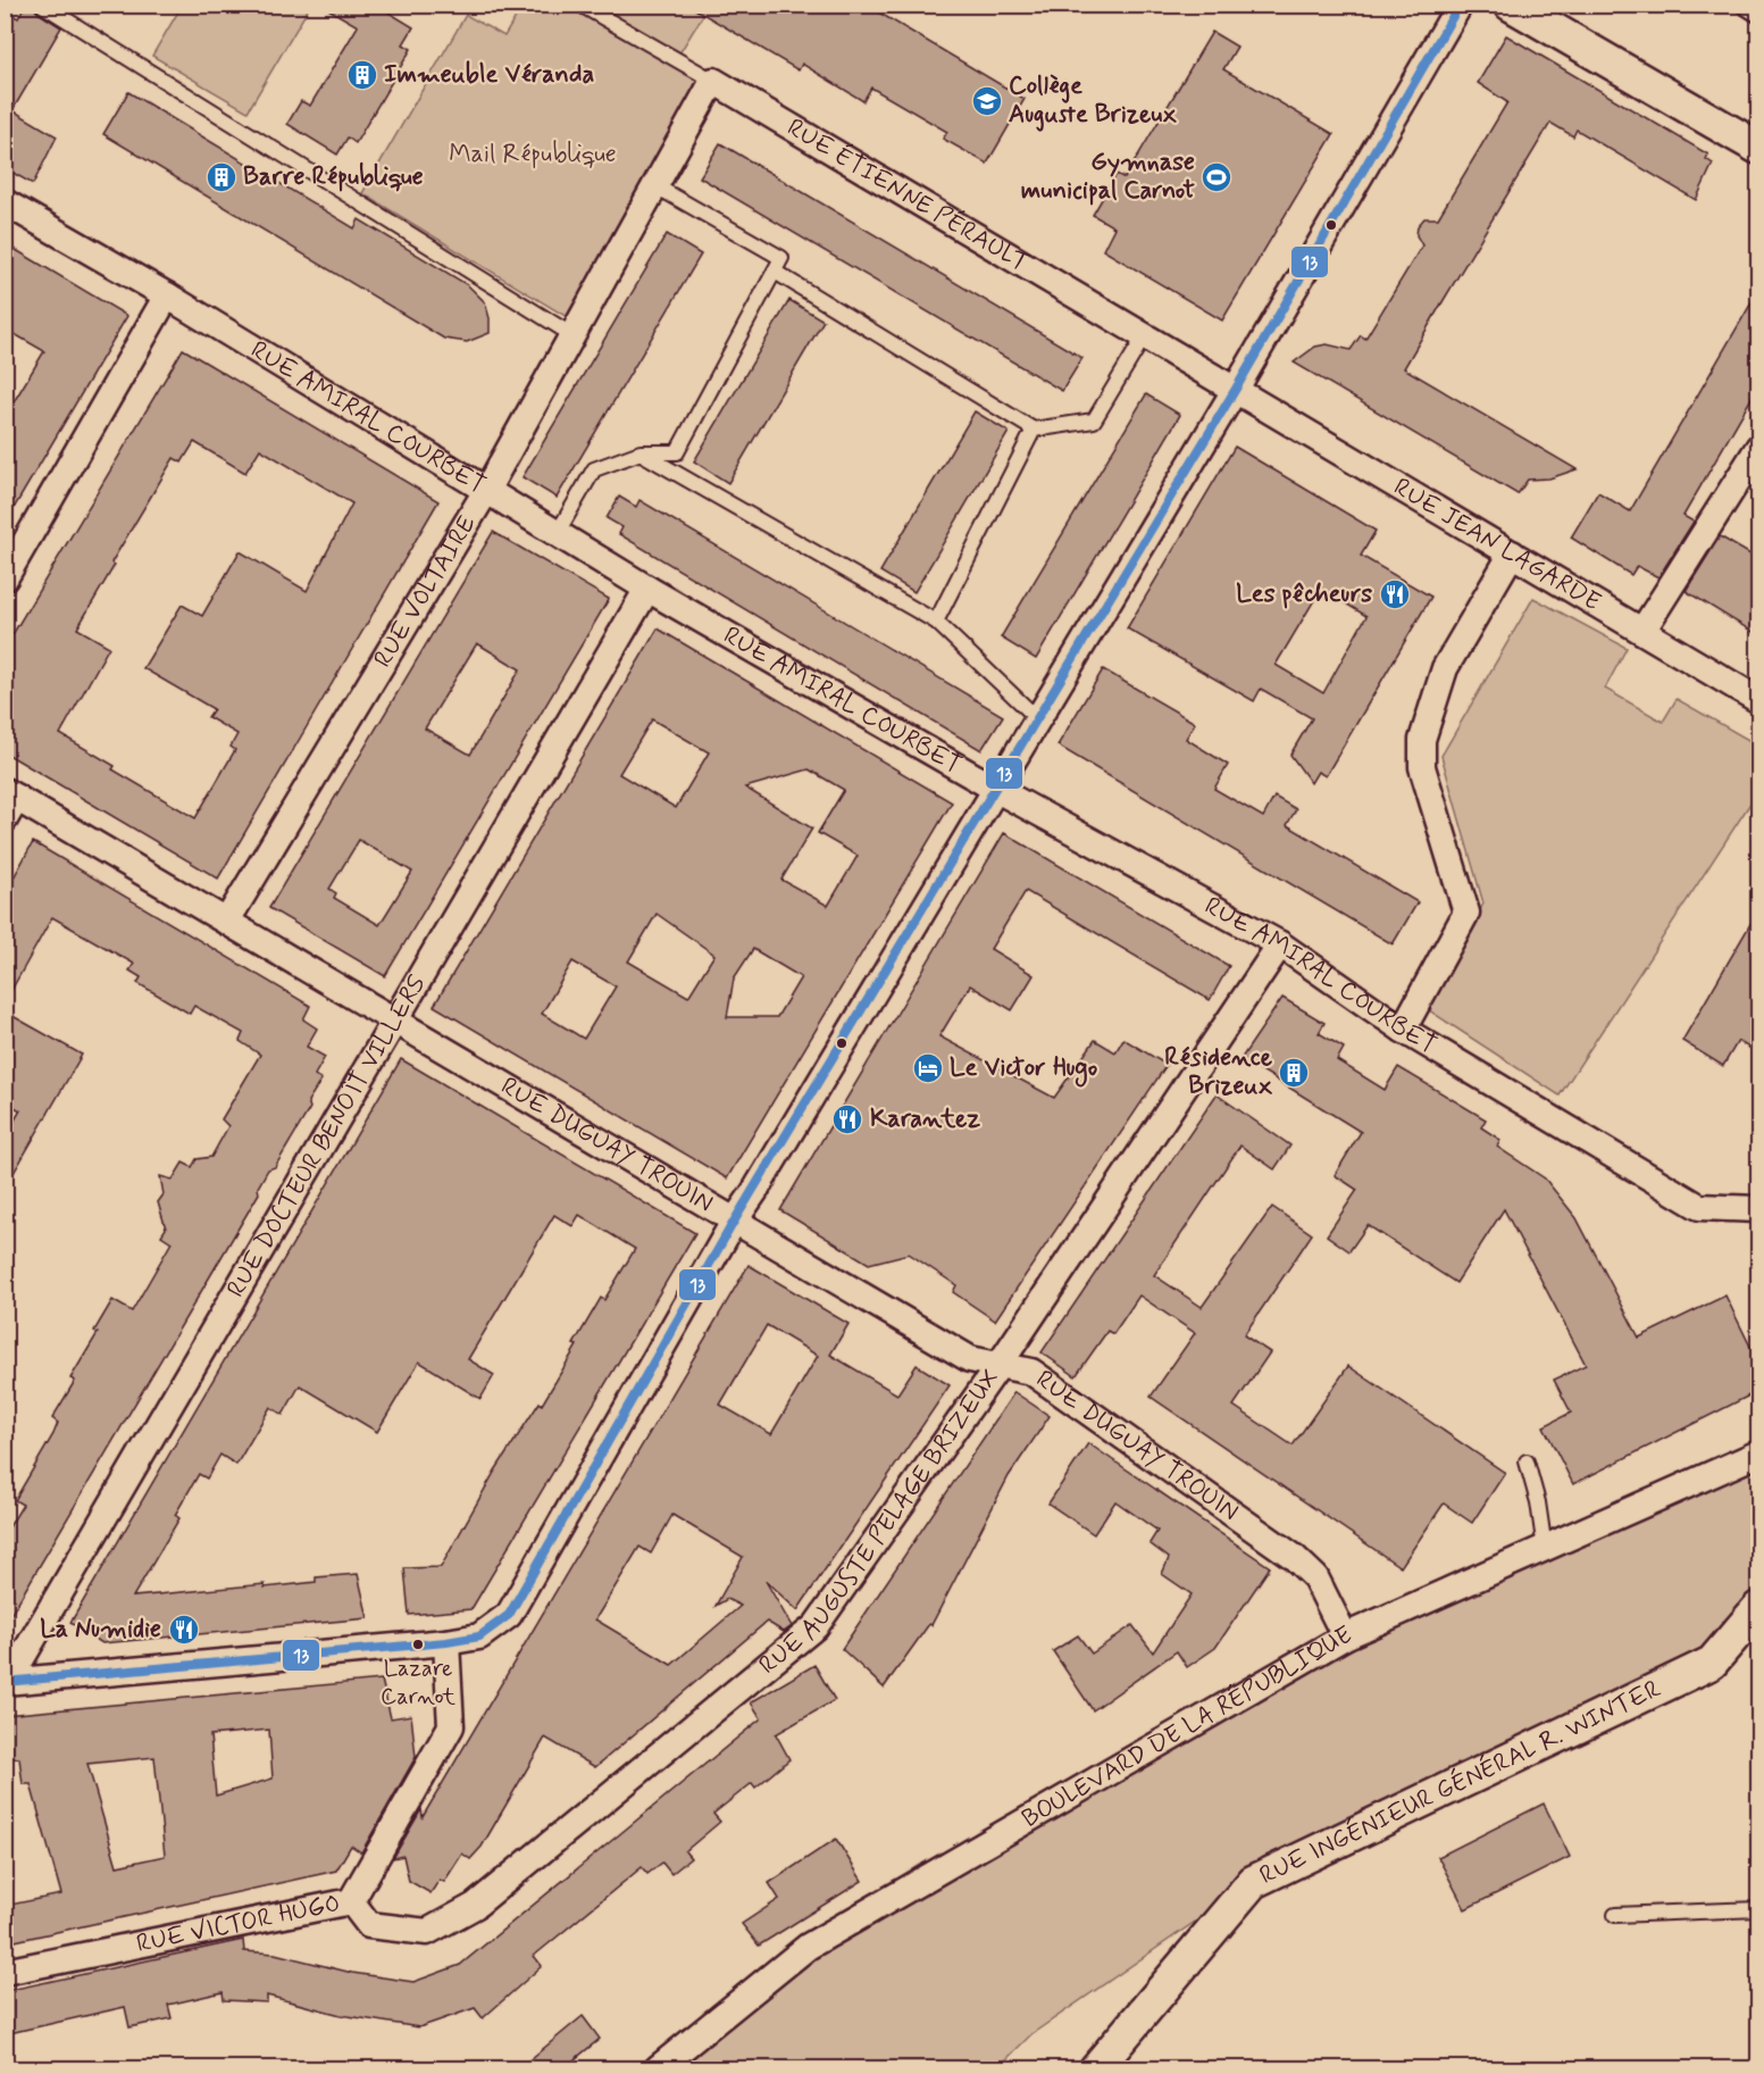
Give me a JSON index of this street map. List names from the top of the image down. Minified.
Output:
{"streets":{"street":["RUE ÉTIENNE PÉRAULT","RUE AMIRAL COURBET","RUE JEAN LAGARDE","RUE VOLTAIRE","RUE DOCTEUR BENOÎT VILLERS","RUE DUGUAY TROUIN","RUE AUGUSTE PELAGE BRIZEUX","BOULEVARD DE LA RÉPUBLIQUE","RUE INGÉNIEUR GÉNÉRAL R. WINTER","RUE VICTOR HUGO"]},"crossings":[["RUE ÉTIENNE PÉRAULT","RUE JEAN LAGARDE"],["RUE ÉTIENNE PÉRAULT","RUE VOLTAIRE"],["RUE AMIRAL COURBET","RUE VOLTAIRE"],["RUE AMIRAL COURBET","RUE DOCTEUR BENOÎT VILLERS"],["RUE AMIRAL COURBET","RUE AUGUSTE PELAGE BRIZEUX"],["RUE VOLTAIRE","RUE DUGUAY TROUIN"],["RUE DOCTEUR BENOÎT VILLERS","RUE DUGUAY TROUIN"],["RUE DUGUAY TROUIN","RUE AUGUSTE PELAGE BRIZEUX"],["RUE DUGUAY TROUIN","BOULEVARD DE LA RÉPUBLIQUE"],["RUE AUGUSTE PELAGE BRIZEUX","RUE VICTOR HUGO"]],"parks":["Mail République"],"places":{"building":["Immeuble Véranda","Barre République","Résidence Brizeux"],"school or university":["Collège Auguste Brizeux"],"sports":["Gymnase municipal Carnot"],"restaurant":["Les pêcheurs","Karantez","La Numidie"],"hotel":["Le Victor Hugo"],"other":["Lazare Carnot"]},"lines":["transit line 13"]}
